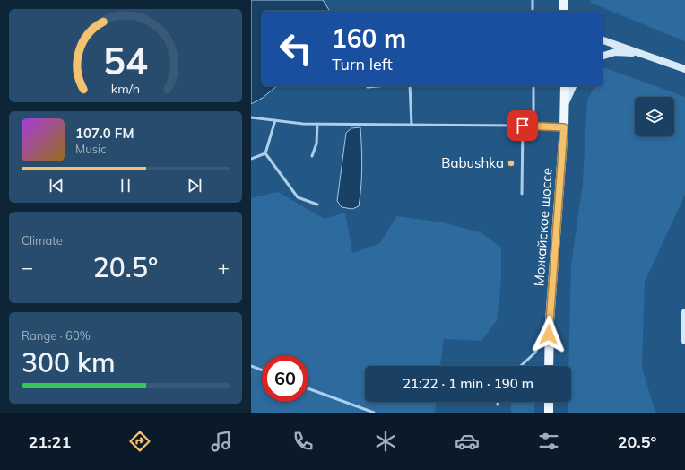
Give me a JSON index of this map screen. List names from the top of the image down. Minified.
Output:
{"streets":{"main road":["Можайское шоссе"]},"places":["Babushka"],"page":{"turn":["160 m","Turn left"],"song":["107.0 FM","Music"],"tile":["Climate",["Range · 60%","300 km"]],"heat":["−","20.5°","+"],"limit":"60","trip":"21:22 · 1 min · 190 m","tabs":["21:21","20.5°"],"gauge":["54","km/h"]}}
